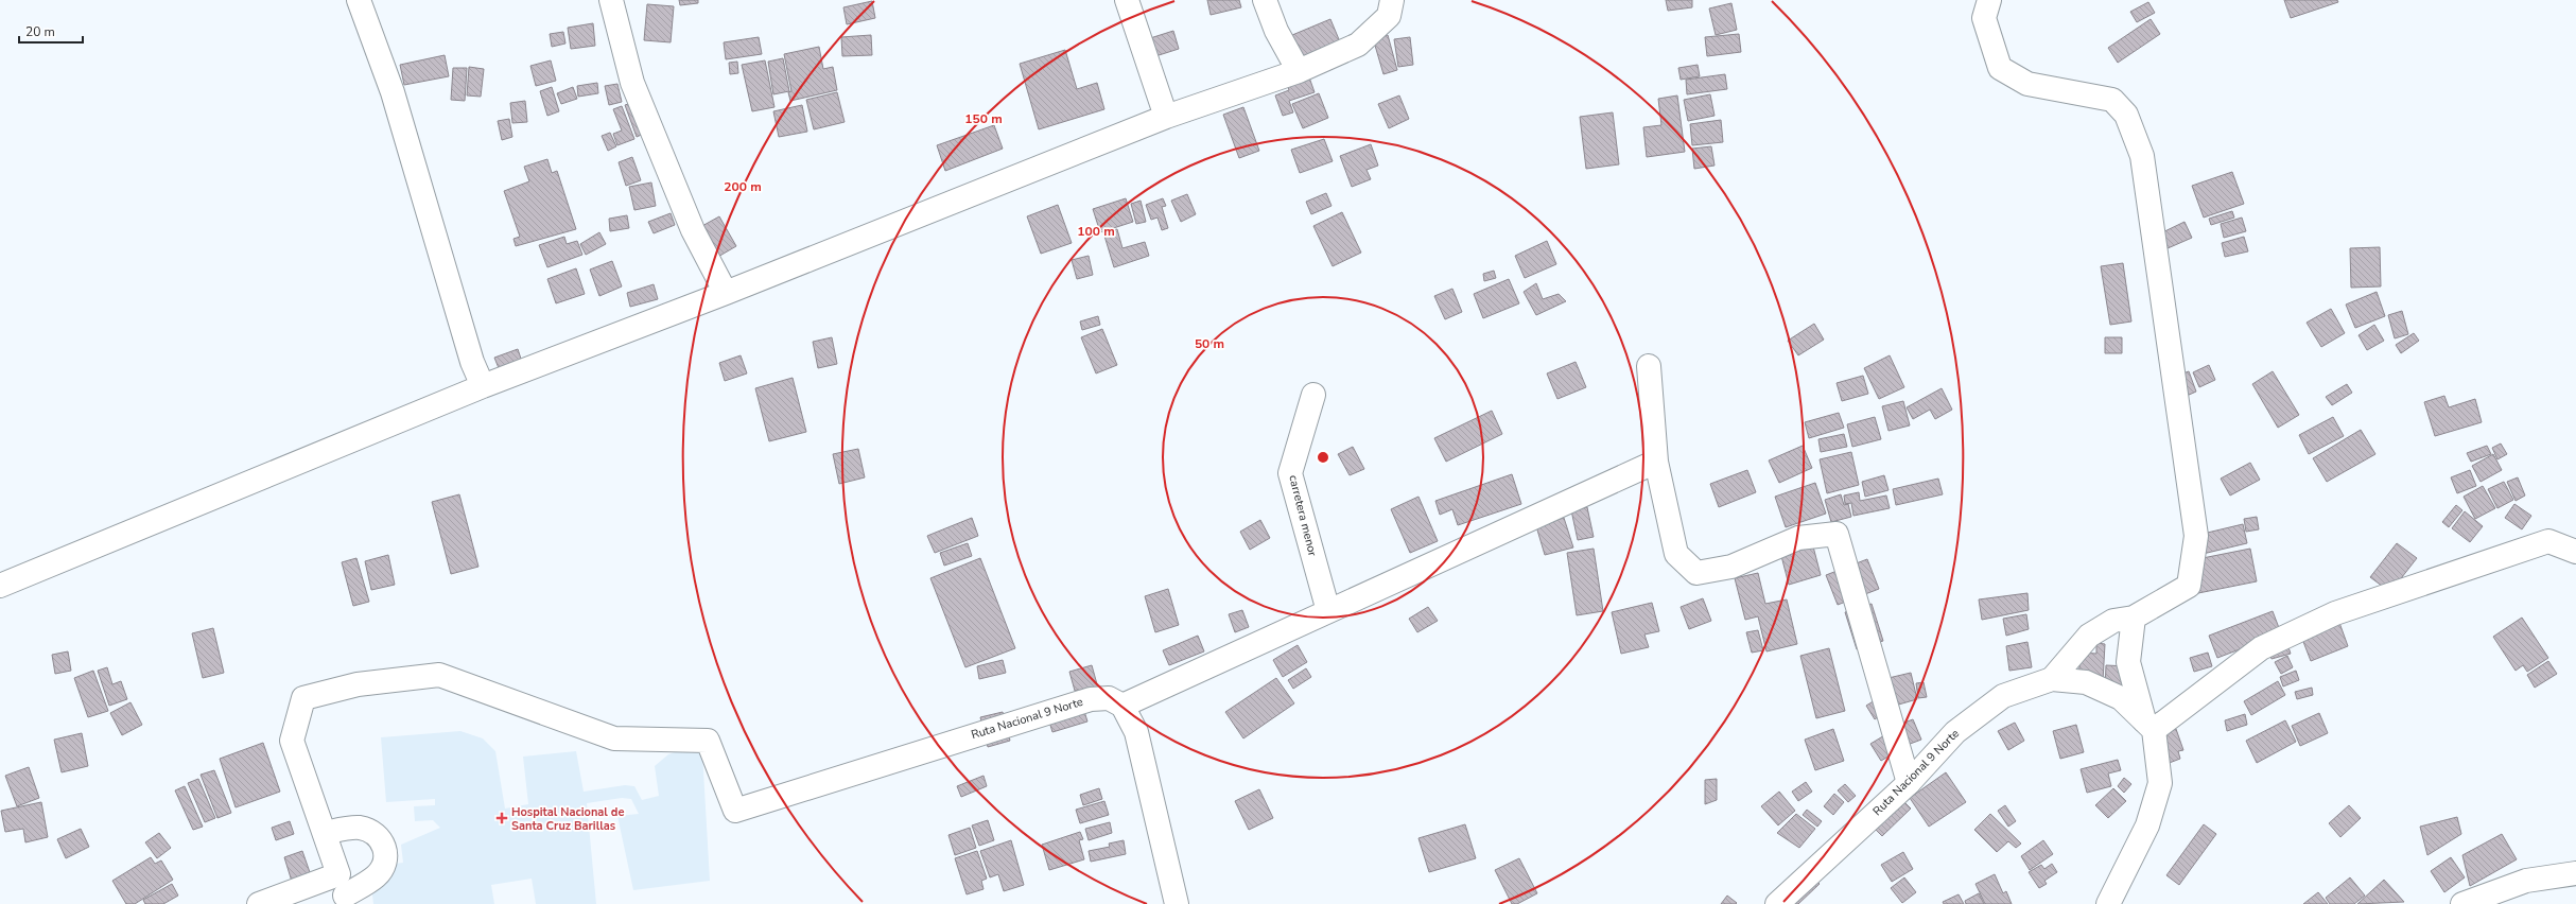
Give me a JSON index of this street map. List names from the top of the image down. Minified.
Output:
{"streets":{"street":["carretera menor","Ruta Nacional 9 Norte"]},"places":{"health":["Hospital Nacional de Santa Cruz Barillas"]},"scale_bar":"20 m","rings":["150 m","200 m","100 m","50 m"]}
